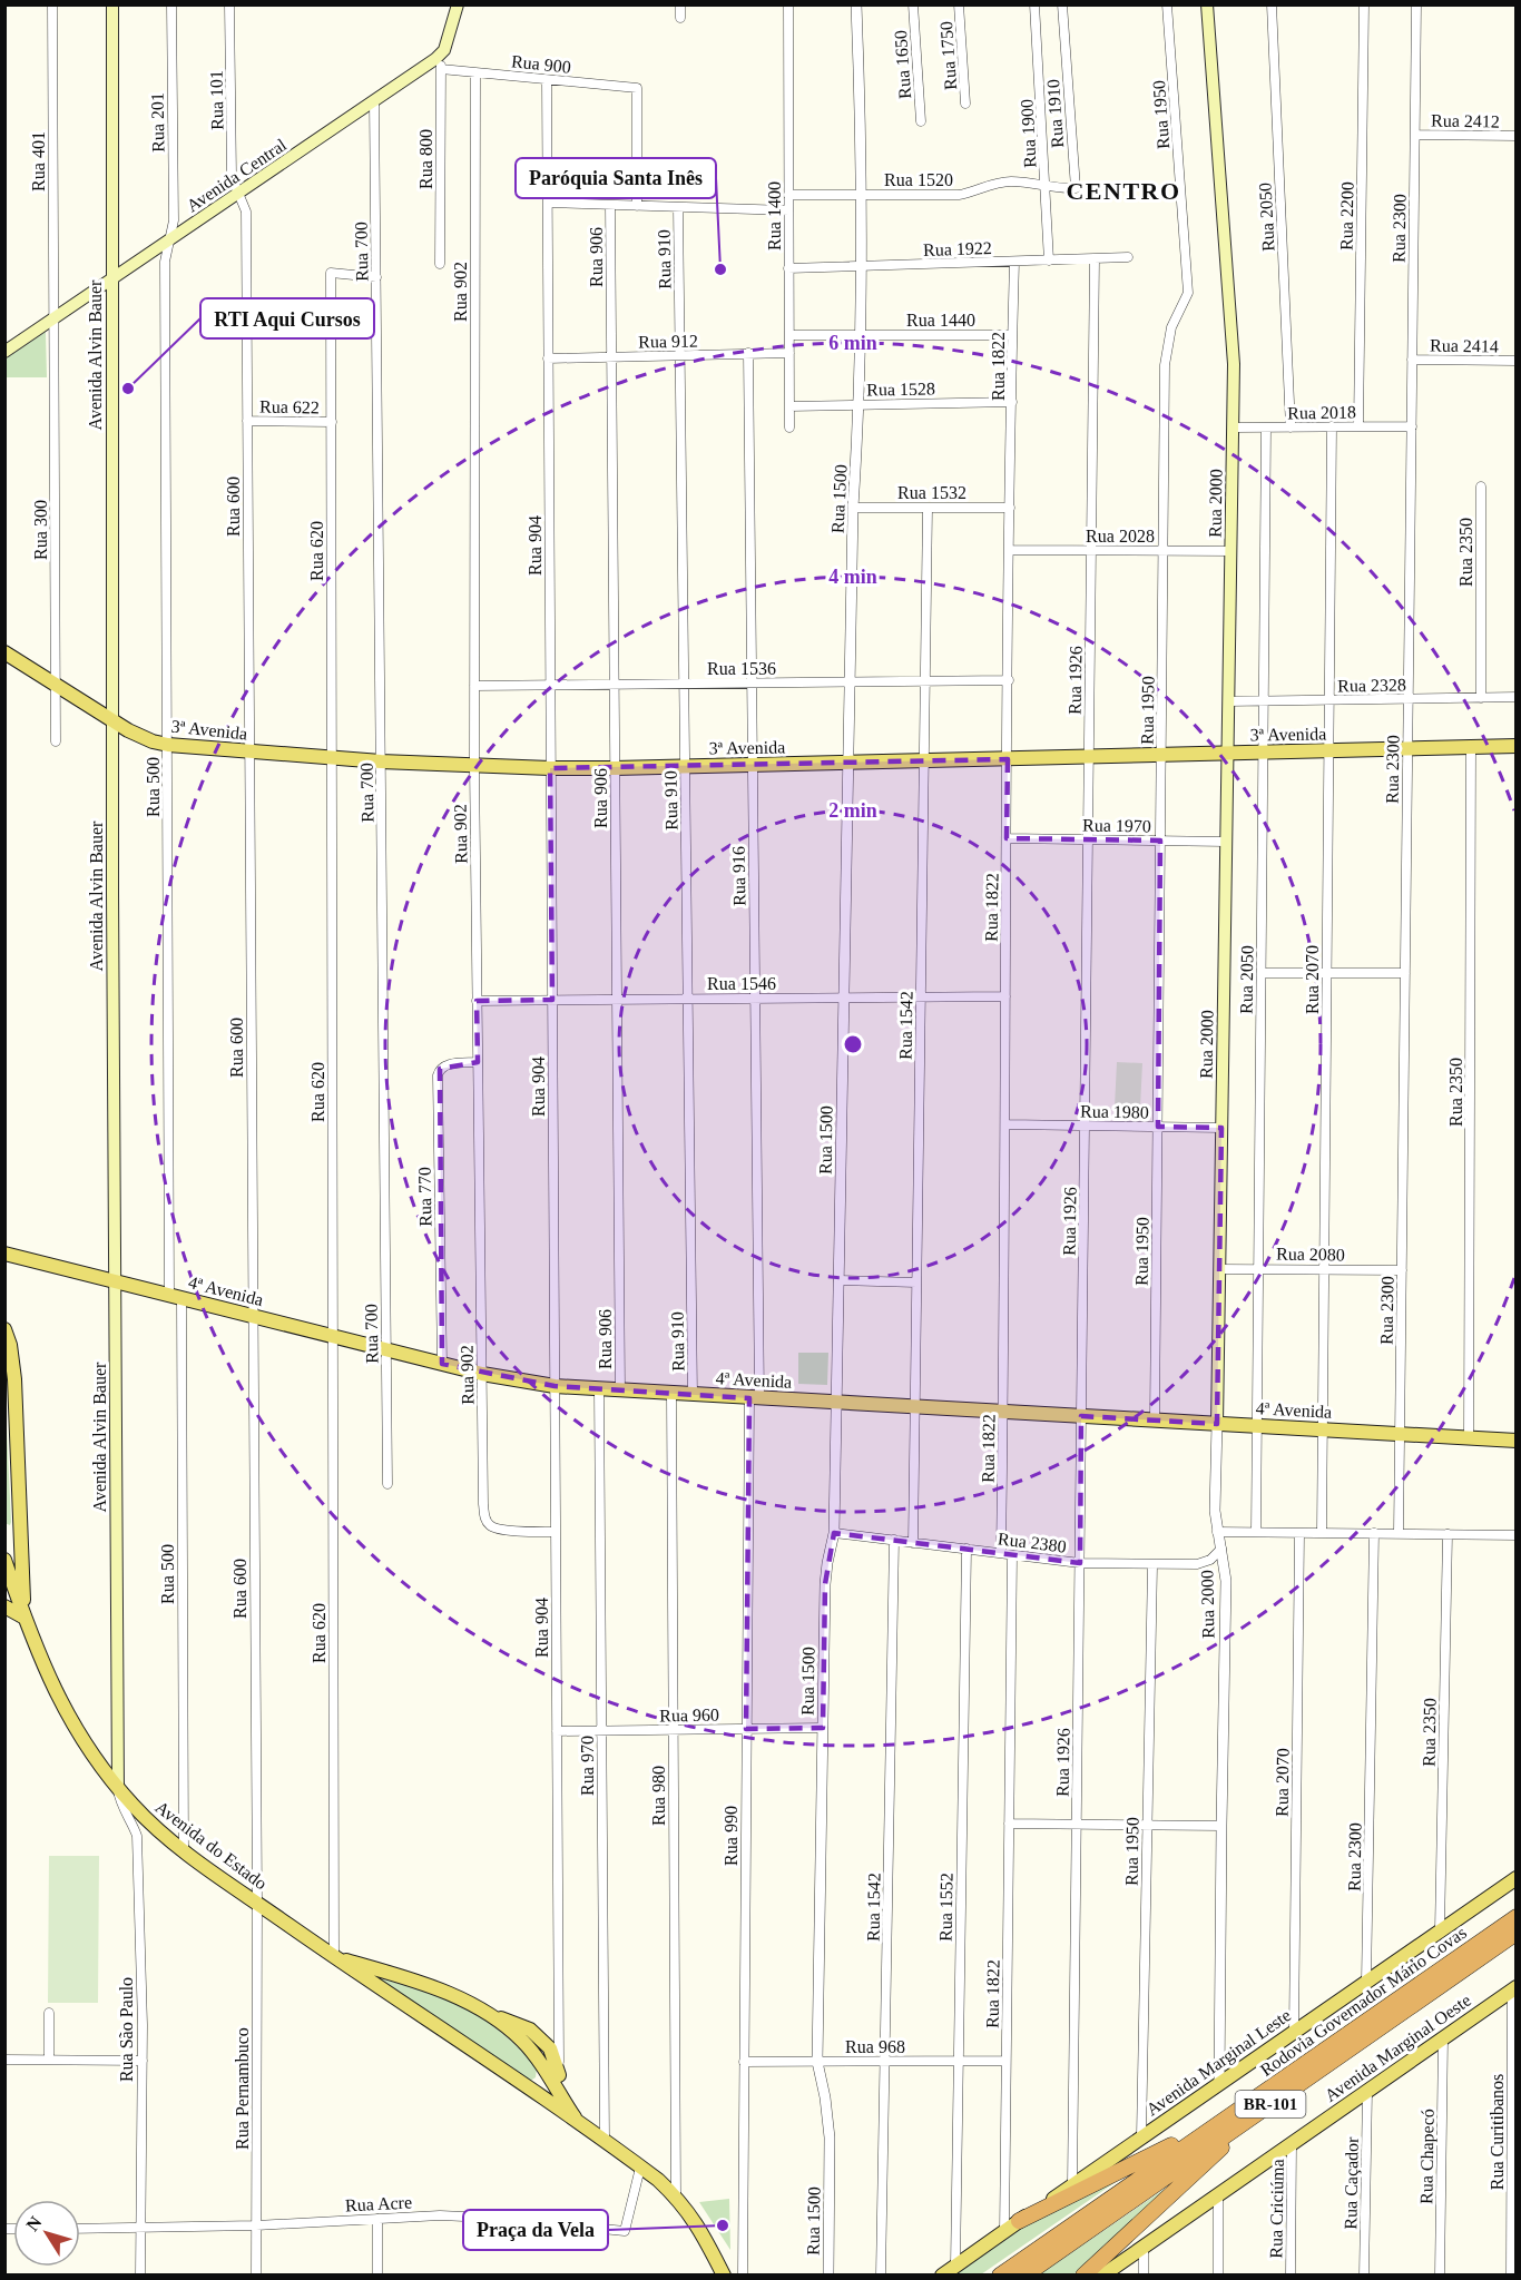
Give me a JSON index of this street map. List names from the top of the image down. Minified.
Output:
{"streets":{"highway":["Rodovia Governador Mário Covas","BR-101"],"main road":["Avenida Central","Avenida Alvin Bauer","Rua 2000","3ª Avenida","4ª Avenida","Avenida do Estado","Avenida Marginal Oeste","Avenida Marginal Leste"],"street":["Rua 1750","Rua 900","Rua 1650","Rua 101","Rua 1910","Rua 1950","Rua 2412","Rua 201","Rua 1900","Rua 800","Rua 401","Rua 1520","Rua 1400","Rua 2200","Rua 2050","Rua 2300","Rua 1922","Rua 700","Rua 906","Rua 910","Rua 902","Rua 1440","Rua 912","Rua 2414","Rua 1822","Rua 1528","Rua 622","Rua 2018","Rua 1532","Rua 1500","Rua 600","Rua 300","Rua 2028","Rua 904","Rua 620","Rua 2350","Rua 1536","Rua 1926","Rua 2328","Rua 500","Rua 1970","Rua 916","Rua 2070","Rua 1546","Rua 1542","Rua 1980","Rua 770","Rua 2080","Rua 2380","Rua 960","Rua 970","Rua 980","Rua 990","Rua 1552","Rua São Paulo","Rua 968","Rua Pernambuco","Rua Curitibanos","Rua Chapecó","Rua Caçador","Rua Acre","Rua Criciúma"]},"crossings":[["Rua 900","Rua 800"],["Rua 900","Rua 902"],["Rua 900","Rua 904"],["Rua 101","Avenida Central"],["Rua 101","Rua 600"],["Rua 1910","Rua 1900"],["Rua 1910","Rua 1520"],["Rua 1950","Rua 2028"],["Rua 1950","3ª Avenida"],["Rua 1950","Rua 1970"],["Rua 1950","Rua 1980"],["Rua 1950","4ª Avenida"],["Rua 1950","Rua 2380"],["Rua 1950","Avenida Marginal Leste"],["Rua 2412","Rua 2300"],["Rua 201","Avenida Central"],["Rua 201","Rua 500"],["Rua 1900","Rua 1520"],["Rua 1900","Rua 1922"],["Rua 800","Avenida Central"],["Rua 401","Avenida Central"],["Rua 401","Rua 300"],["Avenida Central","Rua 700"],["Avenida Central","Avenida Alvin Bauer"],["Avenida Central","Rua 600"],["Avenida Central","Rua 300"],["Avenida Central","Rua 500"],["Rua 1520","Rua 1400"],["Rua 1520","Rua 1500"],["Rua 1400","Rua 1922"],["Rua 1400","Rua 1440"],["Rua 1400","Rua 912"],["Rua 1400","Rua 1528"],["Rua 2200","Rua 2018"],["Rua 2050","Rua 2018"],["Rua 2050","Rua 2328"],["Rua 2050","3ª Avenida"],["Rua 2050","Rua 2080"],["Rua 2050","4ª Avenida"],["Rua 2300","Rua 2414"],["Rua 2300","Rua 2018"],["Rua 2300","Rua 2328"],["Rua 2300","3ª Avenida"],["Rua 2300","Rua 2080"],["Rua 2300","4ª Avenida"],["Rua 2300","Avenida Marginal Leste"],["Rua 1922","Rua 1822"],["Rua 1922","Rua 1500"],["Rua 1922","Rua 1926"],["Rua 700","Rua 620"],["Rua 700","3ª Avenida"],["Rua 700","4ª Avenida"],["Rua 906","Rua 912"],["Rua 906","Rua 1536"],["Rua 906","3ª Avenida"],["Rua 906","Rua 1546"],["Rua 906","4ª Avenida"],["Rua 910","Rua 912"],["Rua 910","Rua 1536"],["Rua 910","3ª Avenida"],["Rua 910","Rua 1546"],["Rua 910","4ª Avenida"],["Rua 902","Rua 904"],["Rua 902","Rua 1536"],["Rua 902","3ª Avenida"],["Rua 902","Rua 1546"],["Rua 902","Rua 770"],["Rua 902","4ª Avenida"],["Rua 1440","Rua 1822"],["Rua 1440","Rua 1500"],["Rua 912","Rua 904"],["Rua 912","Rua 916"],["Avenida Alvin Bauer","3ª Avenida"],["Avenida Alvin Bauer","4ª Avenida"],["Avenida Alvin Bauer","Avenida do Estado"],["Avenida Alvin Bauer","Rua São Paulo"],["Rua 1822","Rua 1528"],["Rua 1822","Rua 1532"],["Rua 1822","Rua 2028"],["Rua 1822","Rua 1536"],["Rua 1822","3ª Avenida"],["Rua 1822","Rua 1970"],["Rua 1822","Rua 1546"],["Rua 1822","Rua 1980"],["Rua 1822","4ª Avenida"],["Rua 1822","Rua 2380"],["Rua 1822","Rua 968"],["Rua 1822","Avenida Marginal Leste"],["Rua 1528","Rua 1500"],["Rua 622","Rua 600"],["Rua 622","Rua 620"],["Rua 2018","Rua 2000"],["Rua 2018","Rua 2070"],["Rua 1532","Rua 1500"],["Rua 1532","Rua 1542"],["Rua 1500","Rua 1536"],["Rua 1500","3ª Avenida"],["Rua 1500","Rua 1546"],["Rua 1500","4ª Avenida"],["Rua 1500","Rua 2380"],["Rua 1500","Rua 960"],["Rua 1500","Rua 968"],["Rua 2000","Rua 2028"],["Rua 2000","Rua 2328"],["Rua 2000","3ª Avenida"],["Rua 2000","Rua 1970"],["Rua 2000","Rua 1980"],["Rua 2000","Rua 2080"],["Rua 2000","4ª Avenida"],["Rua 2000","Rua 2380"],["Rua 2000","Avenida Marginal Leste"],["Rua 600","3ª Avenida"],["Rua 600","4ª Avenida"],["Rua 600","Avenida do Estado"],["Rua 600","Rua Pernambuco"],["Rua 300","3ª Avenida"],["Rua 2028","Rua 1926"],["Rua 904","Rua 1536"],["Rua 904","3ª Avenida"],["Rua 904","Rua 1546"],["Rua 904","4ª Avenida"],["Rua 904","Rua 960"],["Rua 904","Avenida do Estado"],["Rua 620","3ª Avenida"],["Rua 620","4ª Avenida"],["Rua 620","Avenida do Estado"],["Rua 2350","Rua 2328"],["Rua 2350","3ª Avenida"],["Rua 2350","4ª Avenida"],["Rua 2350","Avenida Marginal Leste"],["Rua 1536","Rua 916"],["Rua 1536","Rua 1542"],["Rua 1926","3ª Avenida"],["Rua 1926","Rua 1970"],["Rua 1926","Rua 1980"],["Rua 1926","4ª Avenida"],["Rua 1926","Rua 2380"],["Rua 1926","Avenida Marginal Leste"],["Rua 2328","Rua 2070"],["3ª Avenida","Rua 500"],["3ª Avenida","Rua 916"],["3ª Avenida","Rua 2070"],["3ª Avenida","Rua 1542"],["Rua 500","4ª Avenida"],["Rua 500","Avenida do Estado"],["Rua 916","Rua 1546"],["Rua 916","4ª Avenida"],["Rua 916","Rua 990"],["Rua 2070","Rua 2080"],["Rua 2070","4ª Avenida"],["Rua 2070","Avenida Marginal Leste"],["Rua 1546","Rua 1542"],["Rua 1542","4ª Avenida"],["Rua 1542","Rua 2380"],["Rua 1542","Rua 968"],["Rua 770","4ª Avenida"],["4ª Avenida","Rua 970"],["4ª Avenida","Rua 980"],["4ª Avenida","Rua 990"],["Rua 2380","Rua 1552"],["Rua 960","Rua 970"],["Rua 960","Rua 980"],["Rua 960","Rua 990"],["Rua 970","Avenida do Estado"],["Rua 980","Avenida do Estado"],["Rua 990","Rua 968"],["Avenida do Estado","Rua São Paulo"],["Avenida do Estado","Rua Pernambuco"],["Avenida do Estado","Rua Acre"],["Rua 1552","Rua 968"],["Rua 1552","Avenida Marginal Leste"],["Rua São Paulo","Rua Acre"],["Avenida Marginal Oeste","Rua Curitibanos"],["Avenida Marginal Oeste","Rua Chapecó"],["Avenida Marginal Oeste","Rua Caçador"],["Avenida Marginal Oeste","Rua Criciúma"],["Rua Pernambuco","Rua Acre"]],"districts":["CENTRO"],"places":["Paróquia Santa Inês","RTI Aqui Cursos","Praça da Vela"],"north":"top left","rings":["6 min","4 min","2 min"]}
